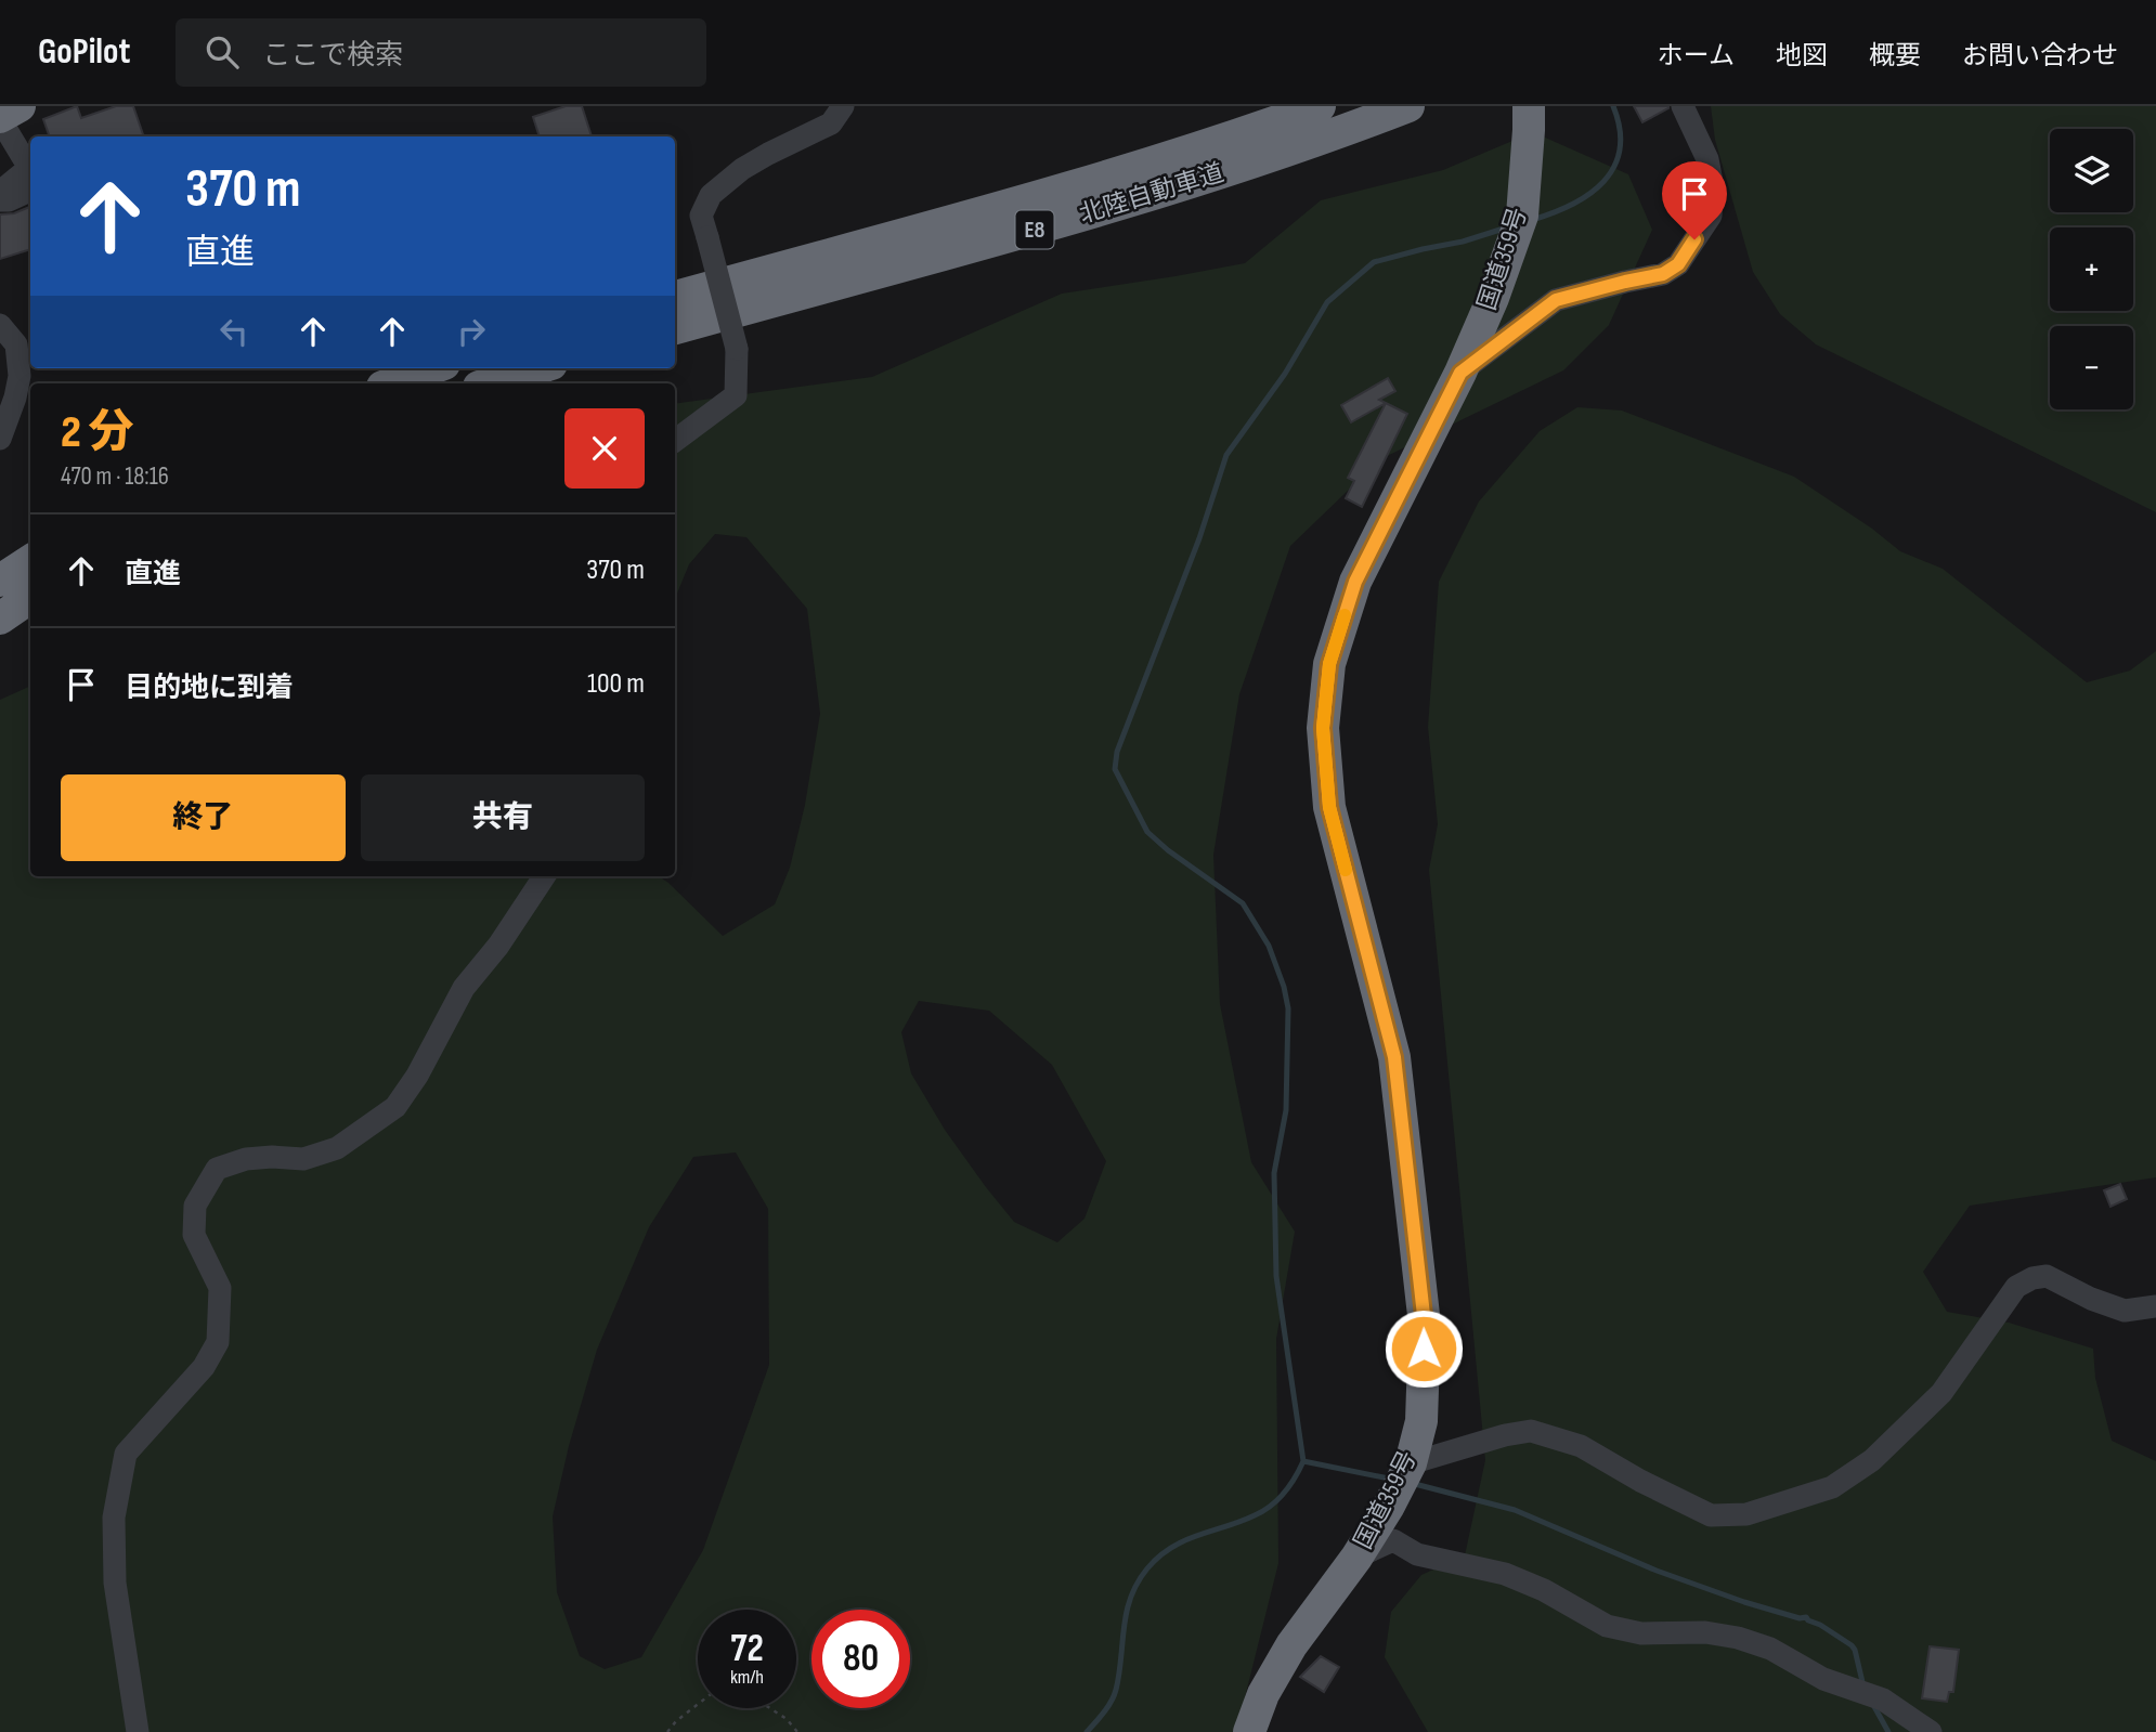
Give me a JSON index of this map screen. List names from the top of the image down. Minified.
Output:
{"streets":{"highway":["北陸自動車道","E8","国道359号"]},"page":{"header":"GoPilot","search":"ここで検索","nav":["ホーム","地図","概要","お問い合わせ"],"map_buttons":["+","−"],"turn":["370 m","直進"],"heading":["2 分","470 m · 18:16"],"list":[{"name":"直進","value":"370 m"},{"name":"目的地に到着","value":"100 m"}],"buttons":["終了","共有"],"speed":"72 km/h","limit":"80"}}
